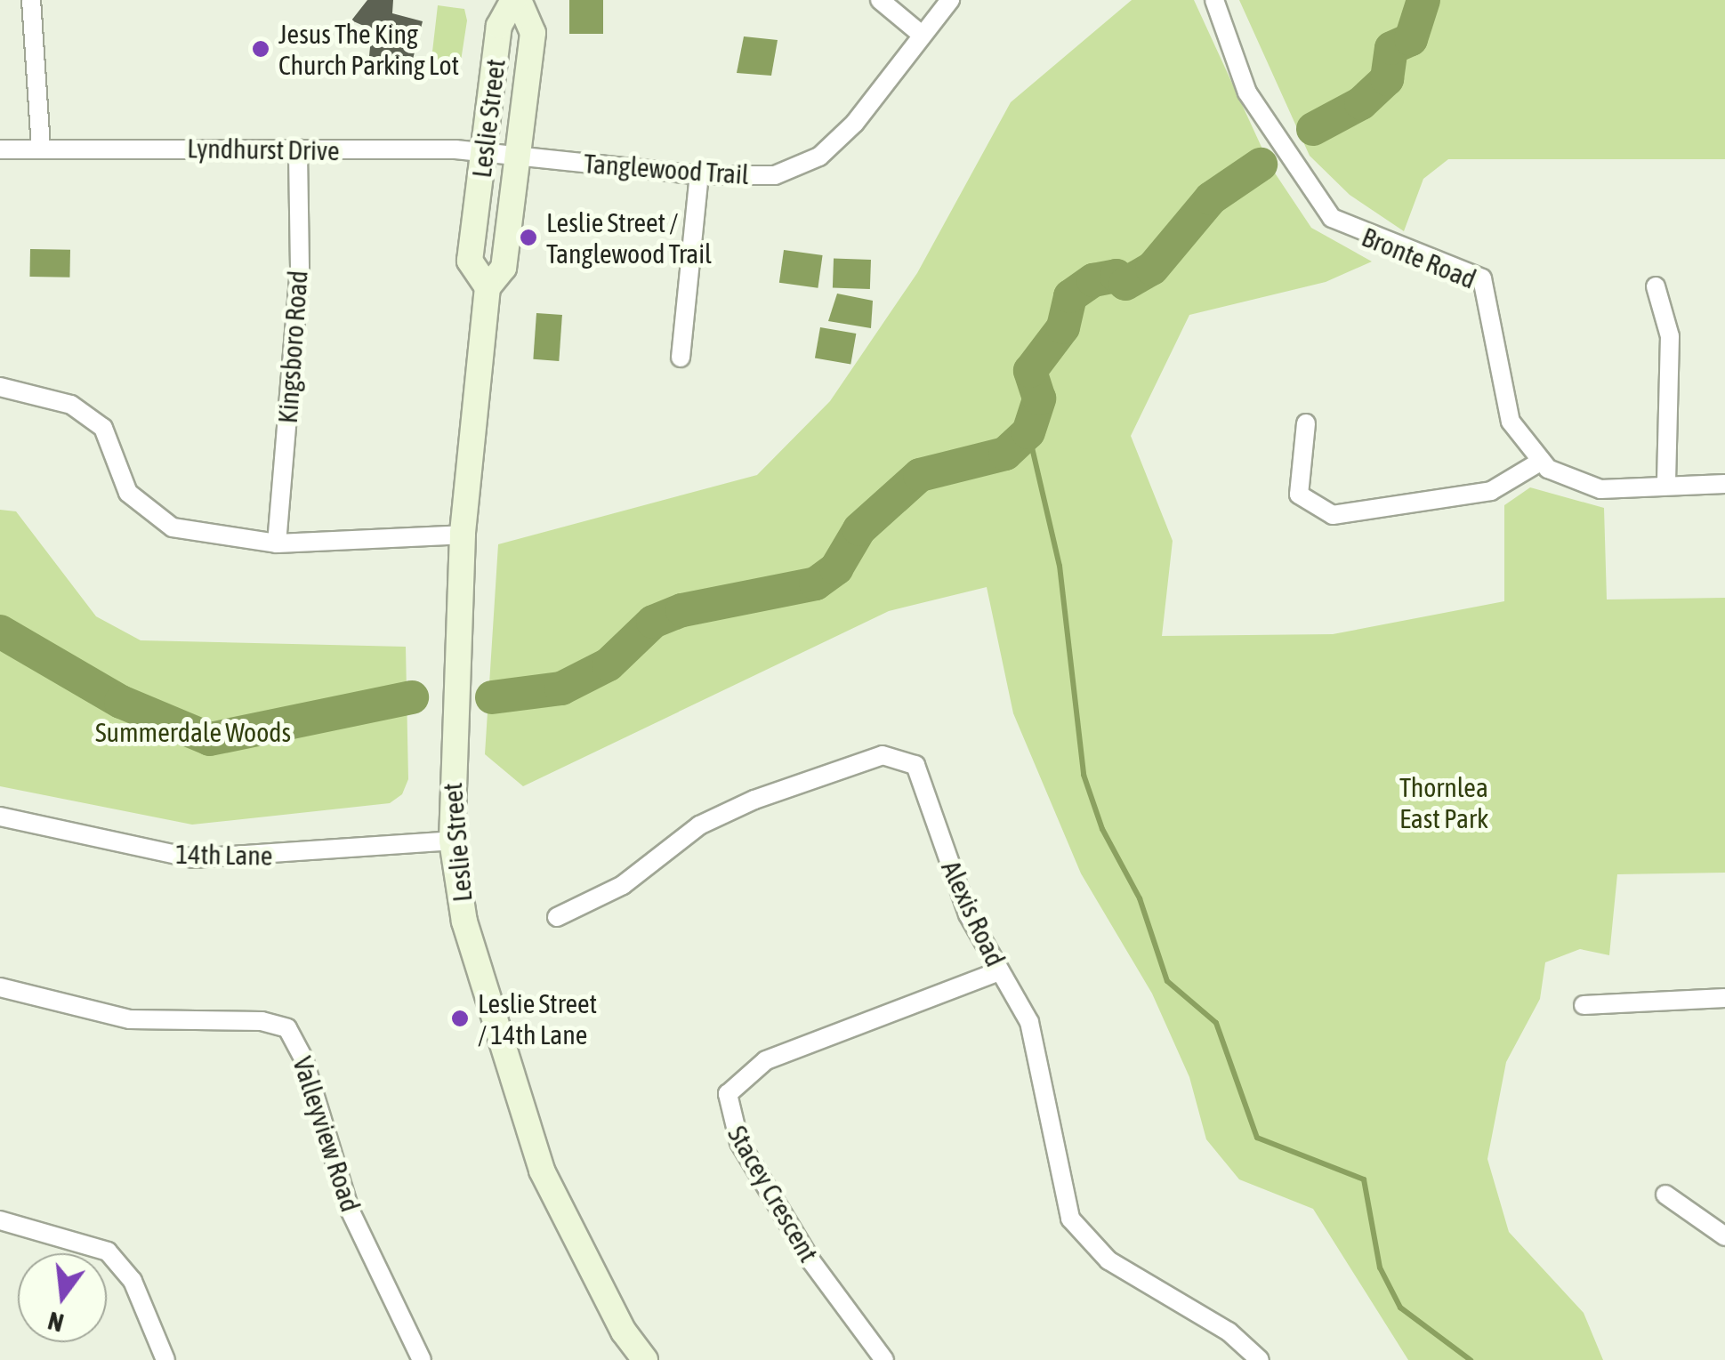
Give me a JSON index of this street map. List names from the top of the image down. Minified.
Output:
{"streets":{"main road":["Leslie Street"],"street":["Lyndhurst Drive","Tanglewood Trail","Bronte Road","Kingsboro Road","14th Lane","Alexis Road","Valleyview Road","Stacey Crescent"]},"crossings":[["Leslie Street","Lyndhurst Drive"],["Leslie Street","Tanglewood Trail"],["Leslie Street","14th Lane"],["Lyndhurst Drive","Tanglewood Trail"],["Lyndhurst Drive","Kingsboro Road"],["Alexis Road","Stacey Crescent"]],"parks":["Summerdale Woods","Thornlea East Park"],"places":["Jesus The King Church Parking Lot","Leslie Street / Tanglewood Trail","Leslie Street / 14th Lane"],"north":"bottom"}
